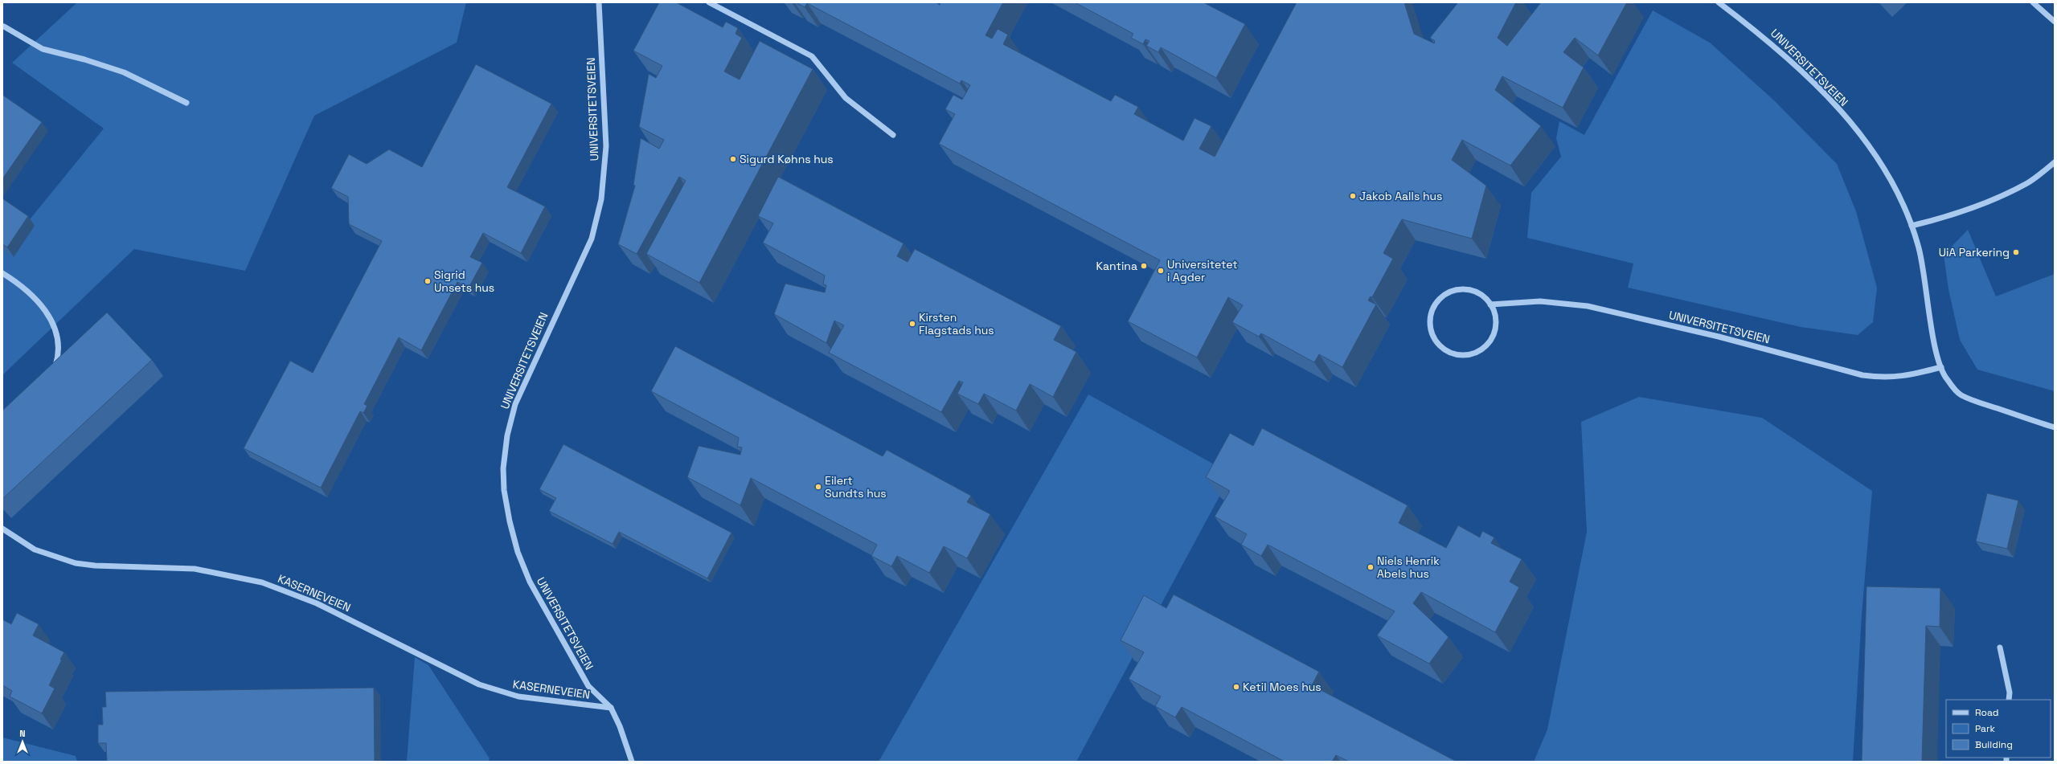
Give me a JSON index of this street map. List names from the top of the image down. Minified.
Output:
{"streets":{"street":["UNIVERSITETSVEIEN","KASERNEVEIEN"]},"crossings":[["UNIVERSITETSVEIEN","KASERNEVEIEN"]],"places":["Sigurd Køhns hus","Jakob Aalls hus","UiA Parkering","Kantina","Universitetet i Agder","Sigrid Unsets hus","Kirsten Flagstads hus","Eilert Sundts hus","Niels Henrik Abels hus","Ketil Moes hus"],"legend":["Road","Park","Building"],"north":"top"}
